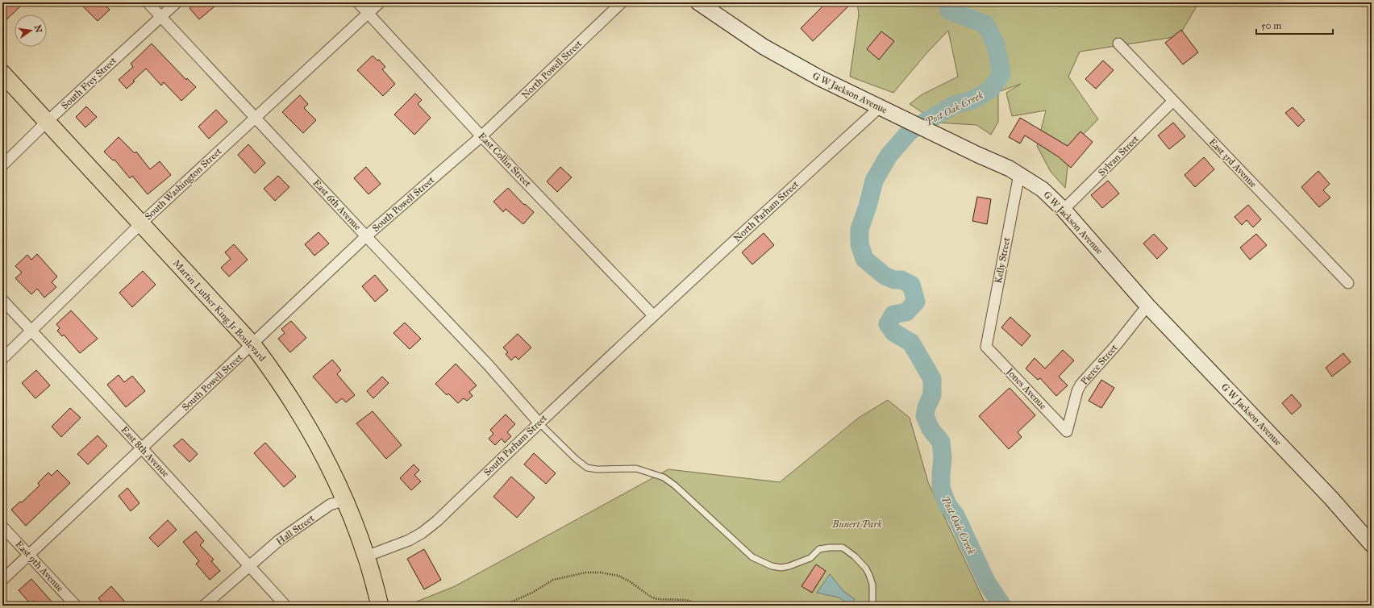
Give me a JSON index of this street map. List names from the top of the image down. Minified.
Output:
{"streets":{"main road":["Martin Luther King Jr Boulevard"],"street":["North Powell Street","South Frey Street","G W Jackson Avenue","Sylvan Street","East Collin Street","East 3rd Avenue","South Washington Street","South Powell Street","East 6th Avenue","North Parham Street","Kelly Street","Pierce Street","Jones Avenue","South Parham Street","East 8th Avenue","Hall Street","East 9th Avenue"]},"crossings":[["North Powell Street","East Collin Street"],["North Powell Street","South Powell Street"],["South Frey Street","East 6th Avenue"],["South Frey Street","Martin Luther King Jr Boulevard"],["G W Jackson Avenue","Sylvan Street"],["G W Jackson Avenue","North Parham Street"],["G W Jackson Avenue","Kelly Street"],["G W Jackson Avenue","Pierce Street"],["Sylvan Street","East 3rd Avenue"],["East Collin Street","South Washington Street"],["East Collin Street","South Powell Street"],["East Collin Street","North Parham Street"],["East Collin Street","South Parham Street"],["South Washington Street","East 6th Avenue"],["South Washington Street","Martin Luther King Jr Boulevard"],["South Washington Street","East 8th Avenue"],["South Powell Street","East 6th Avenue"],["South Powell Street","Martin Luther King Jr Boulevard"],["South Powell Street","East 8th Avenue"],["South Powell Street","East 9th Avenue"],["East 6th Avenue","South Parham Street"],["North Parham Street","South Parham Street"],["Kelly Street","Jones Avenue"],["Martin Luther King Jr Boulevard","South Parham Street"],["Martin Luther King Jr Boulevard","Hall Street"],["Pierce Street","Jones Avenue"],["East 8th Avenue","Hall Street"]],"water":["Post Oak Creek"],"parks":["Bunert Park"],"scale_bar":"50 m","north":"right"}
